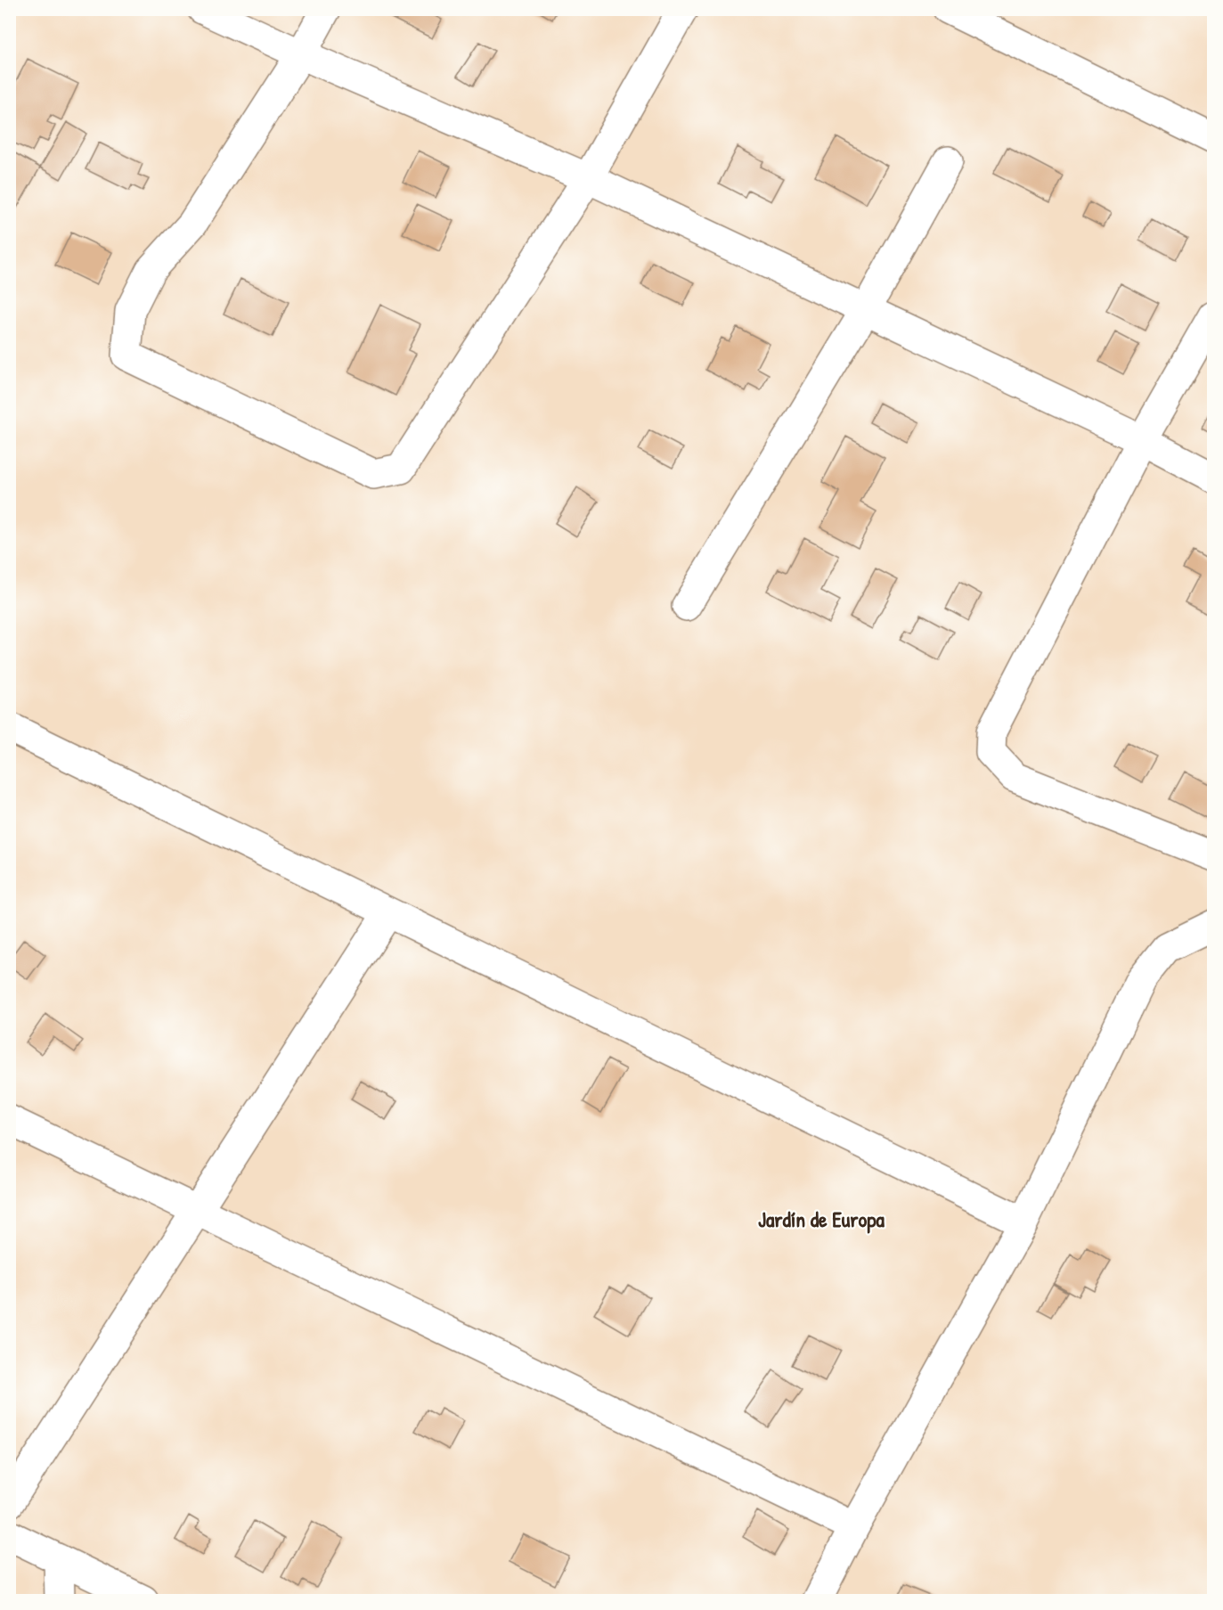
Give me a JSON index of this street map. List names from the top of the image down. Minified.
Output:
{"districts":["Jardín de Europa"]}
